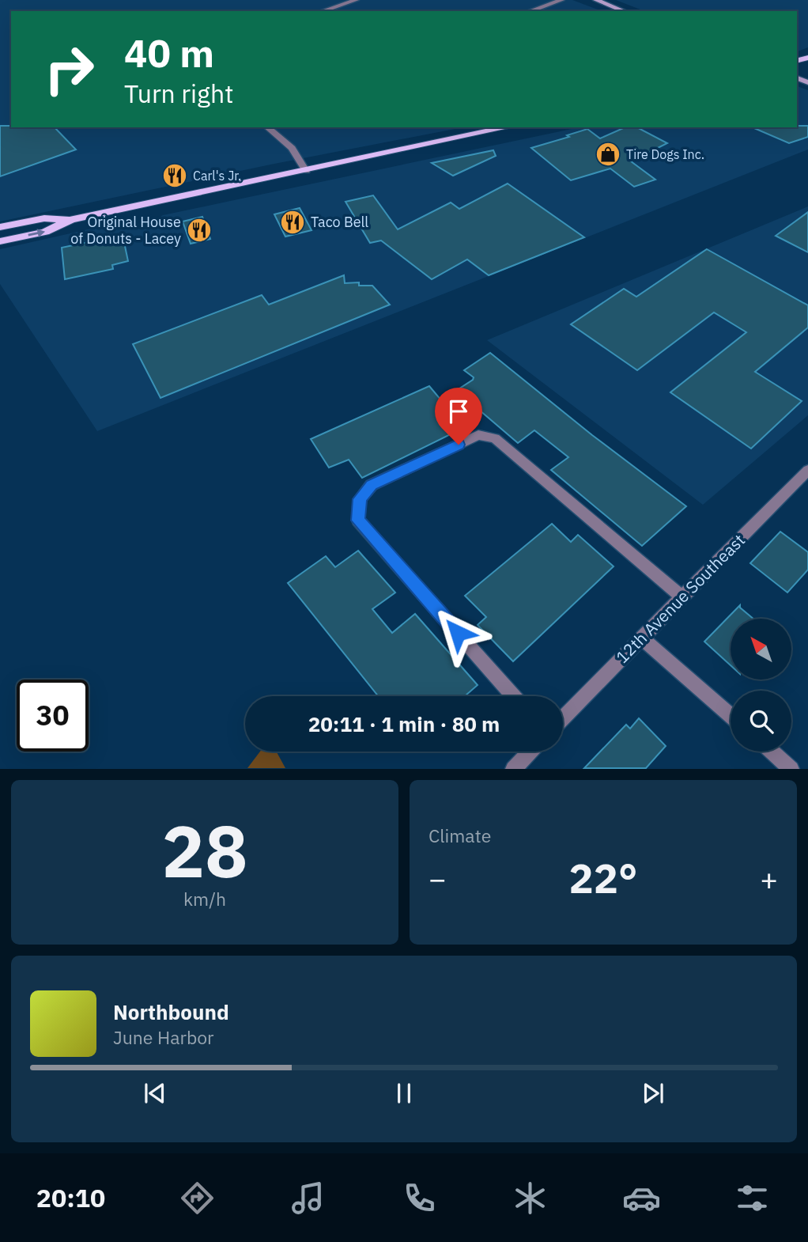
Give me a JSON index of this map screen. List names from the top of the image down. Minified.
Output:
{"streets":{"street":["12th Avenue Southeast"]},"places":{"shop":["Tire Dogs Inc."],"restaurant":["Carl's Jr.","Taco Bell","Original House of Donuts - Lacey"]},"north":"top left","page":{"turn":["40 m","Turn right"],"limit":"30","trip":"20:11 · 1 min · 80 m","tile":[["28","km/h"],"Climate"],"heat":["−","22°","+"],"song":["Northbound","June Harbor"],"tabs":"20:10"}}
